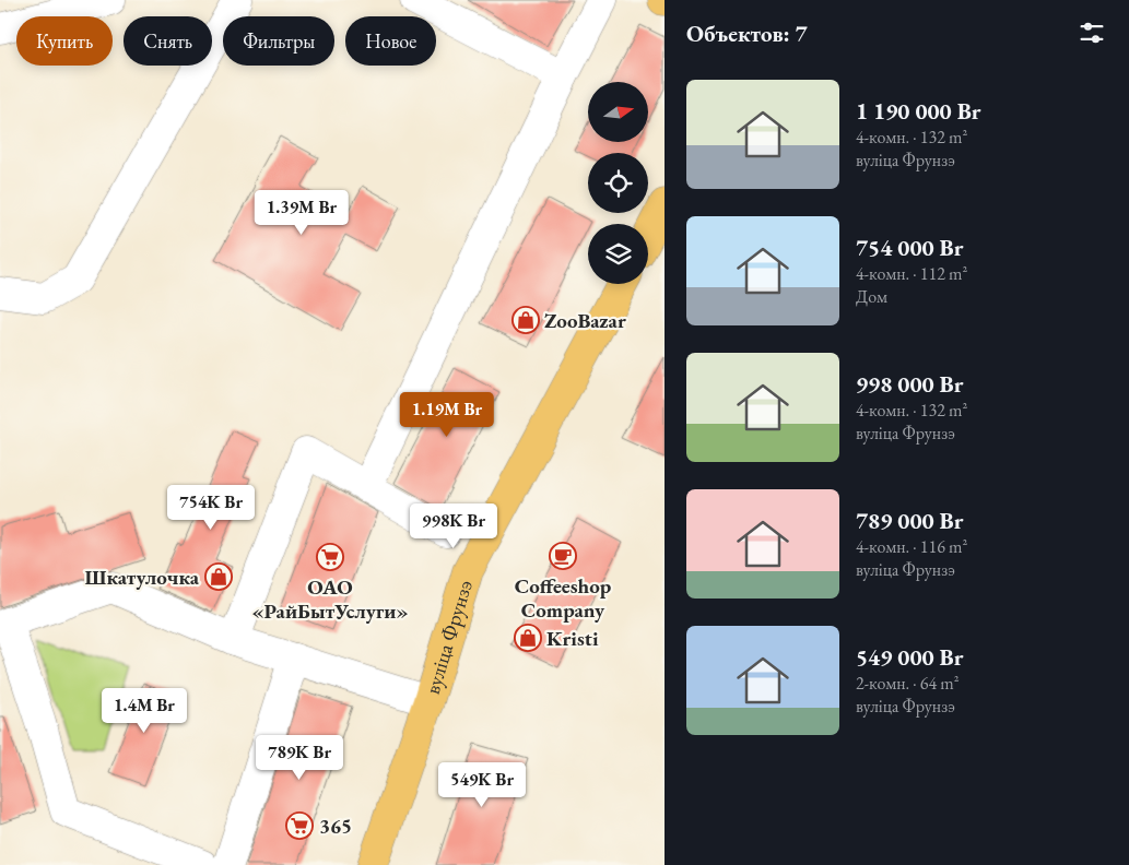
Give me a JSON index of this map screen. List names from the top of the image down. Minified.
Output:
{"streets":{"main road":["вуліца Фрунзэ"]},"places":{"shop":["ZooBazar","Шкатулочка","Kristi"],"cafe":["Coffeeshop Company"],"supermarket":["ОАО «РайБытУслуги»","365"]},"north":"right","page":{"heading":"Объектов: 7","chip":["Купить","Снять","Фильтры","Новое"],"list":[{"name":"1 190 000 Br","note":"4-комн. · 132 m² · вуліца Фрунзэ"},{"name":"754 000 Br","note":"4-комн. · 112 m² · Дом"},{"name":"998 000 Br","note":"4-комн. · 132 m² · вуліца Фрунзэ"},{"name":"789 000 Br","note":"4-комн. · 116 m² · вуліца Фрунзэ"},{"name":"549 000 Br","note":"2-комн. · 64 m² · вуліца Фрунзэ"}],"price":["1.39M Br","1.19M Br","754K Br","998K Br","1.4M Br","789K Br","549K Br"]}}
